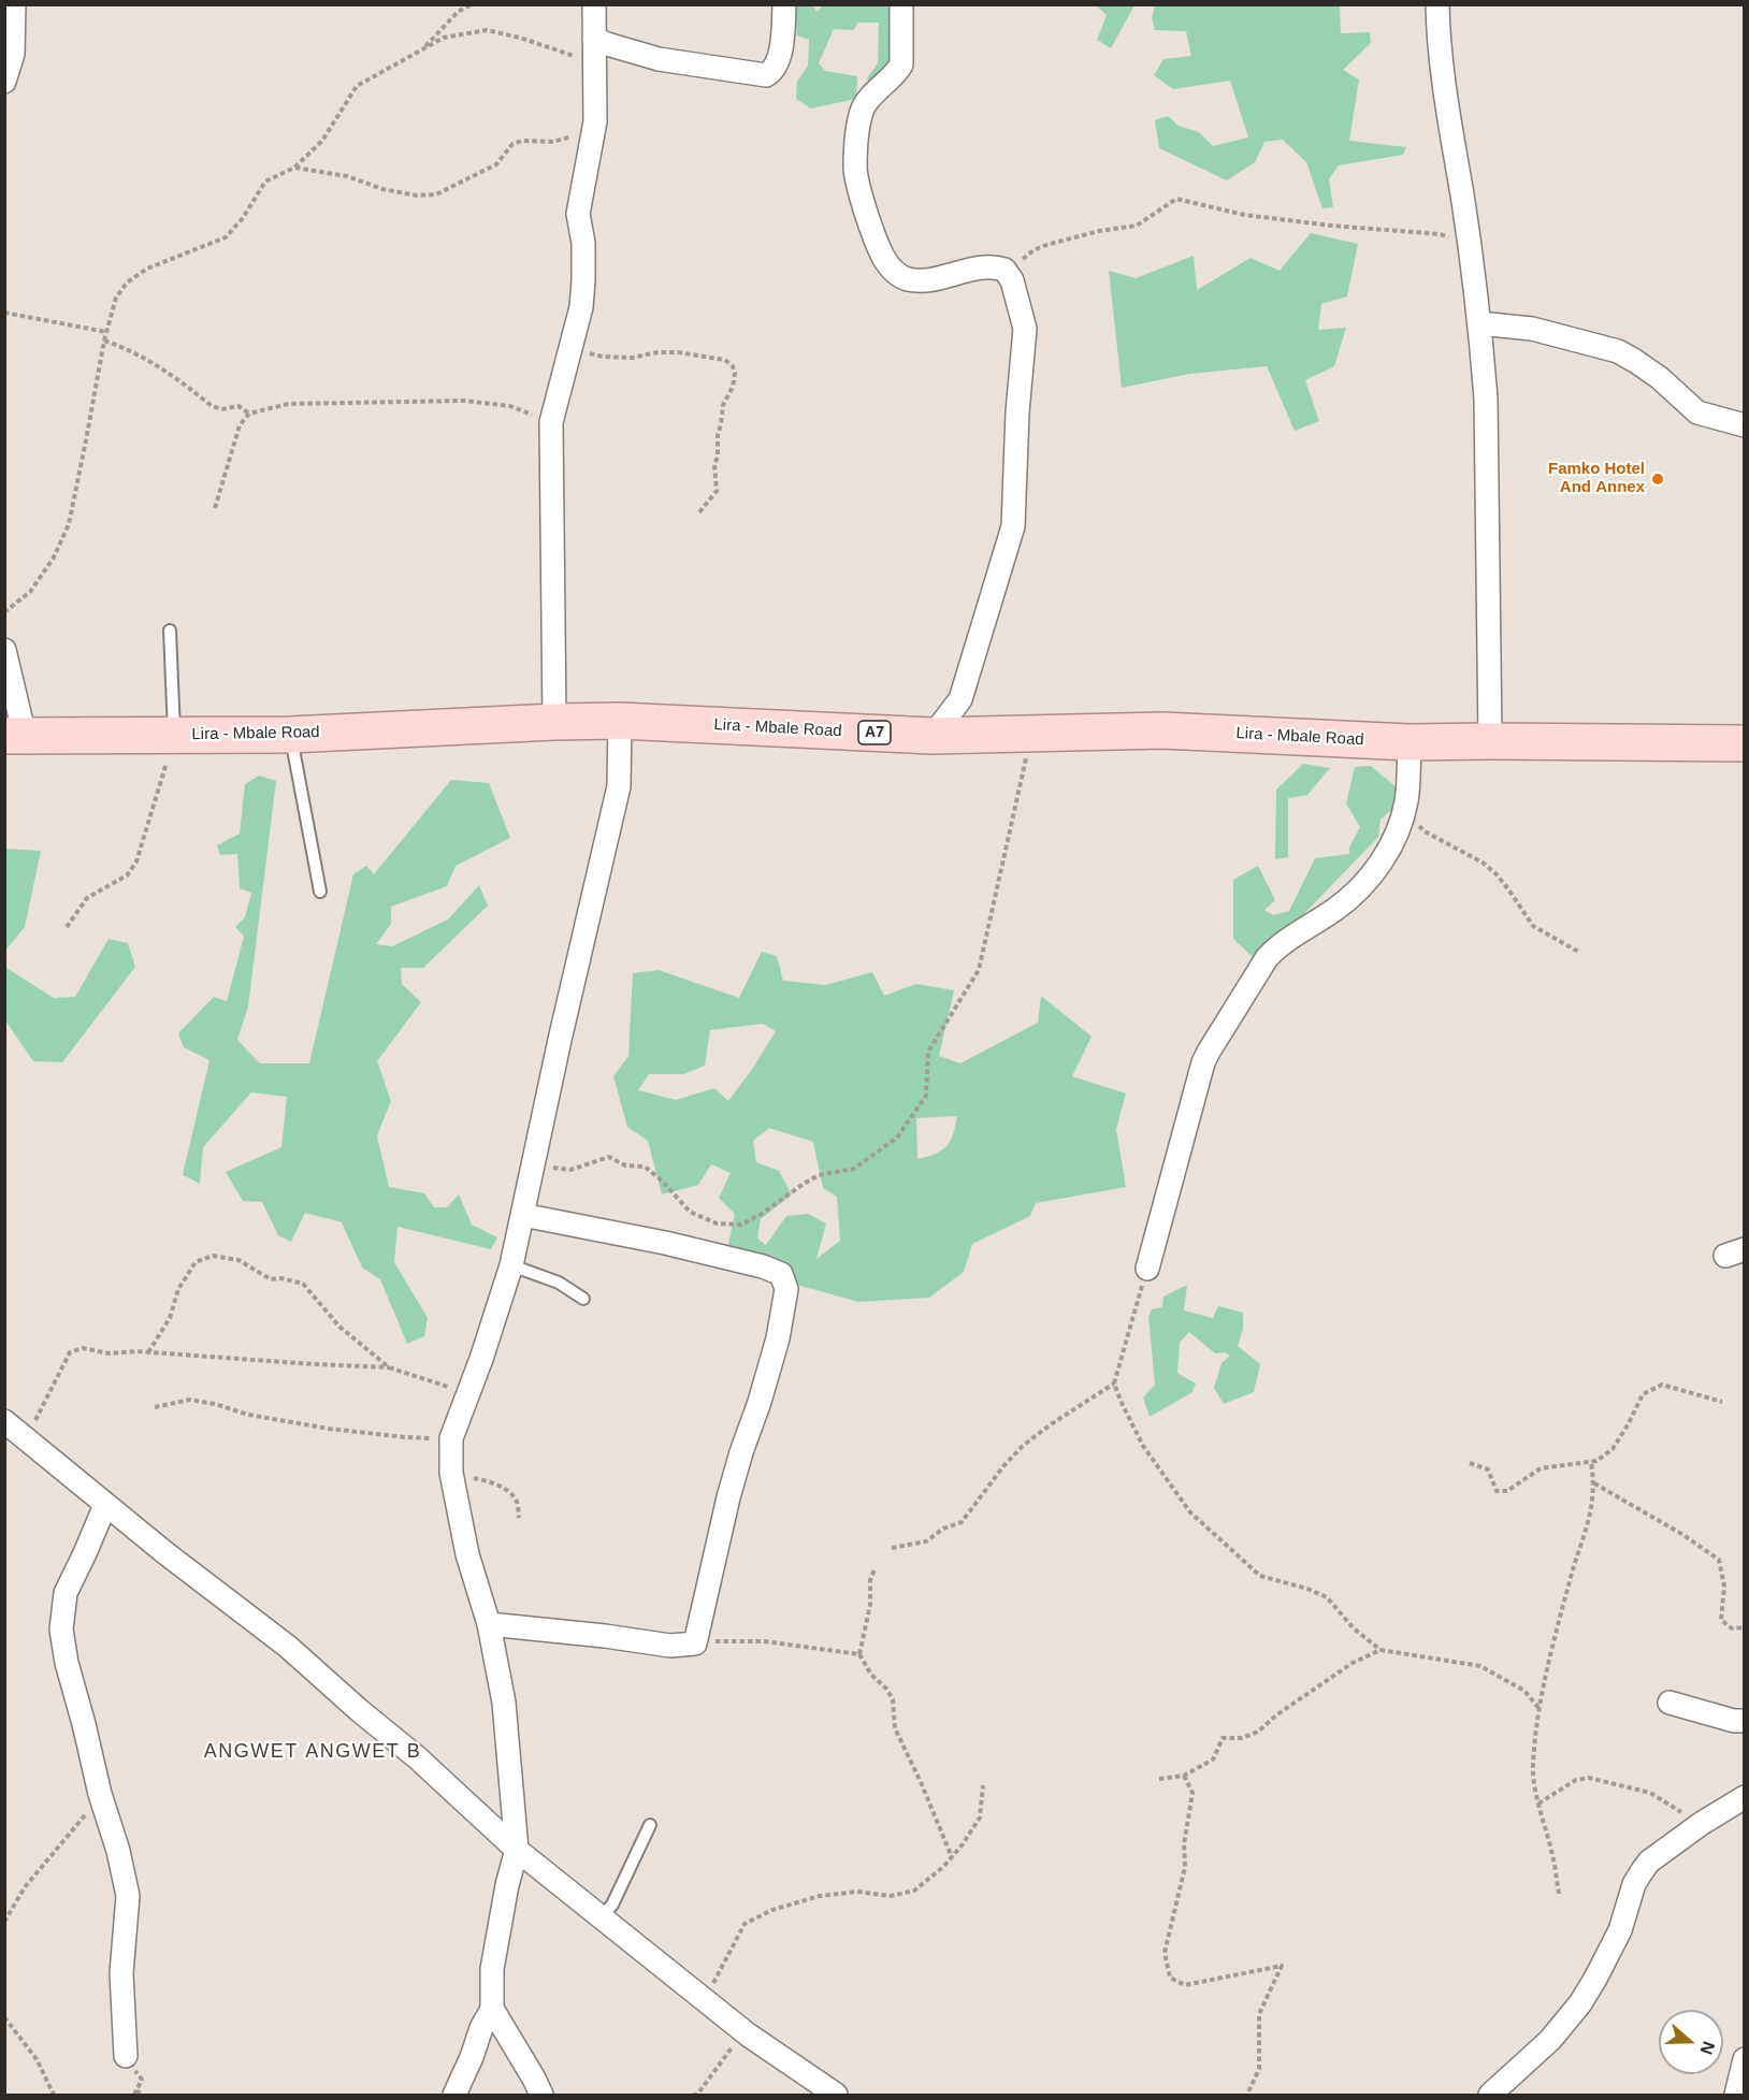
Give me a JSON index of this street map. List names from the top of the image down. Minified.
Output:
{"streets":{"main road":["Lira - Mbale Road","A7"]},"districts":["ANGWET ANGWET B"],"places":["Famko Hotel And Annex"],"north":"right"}
